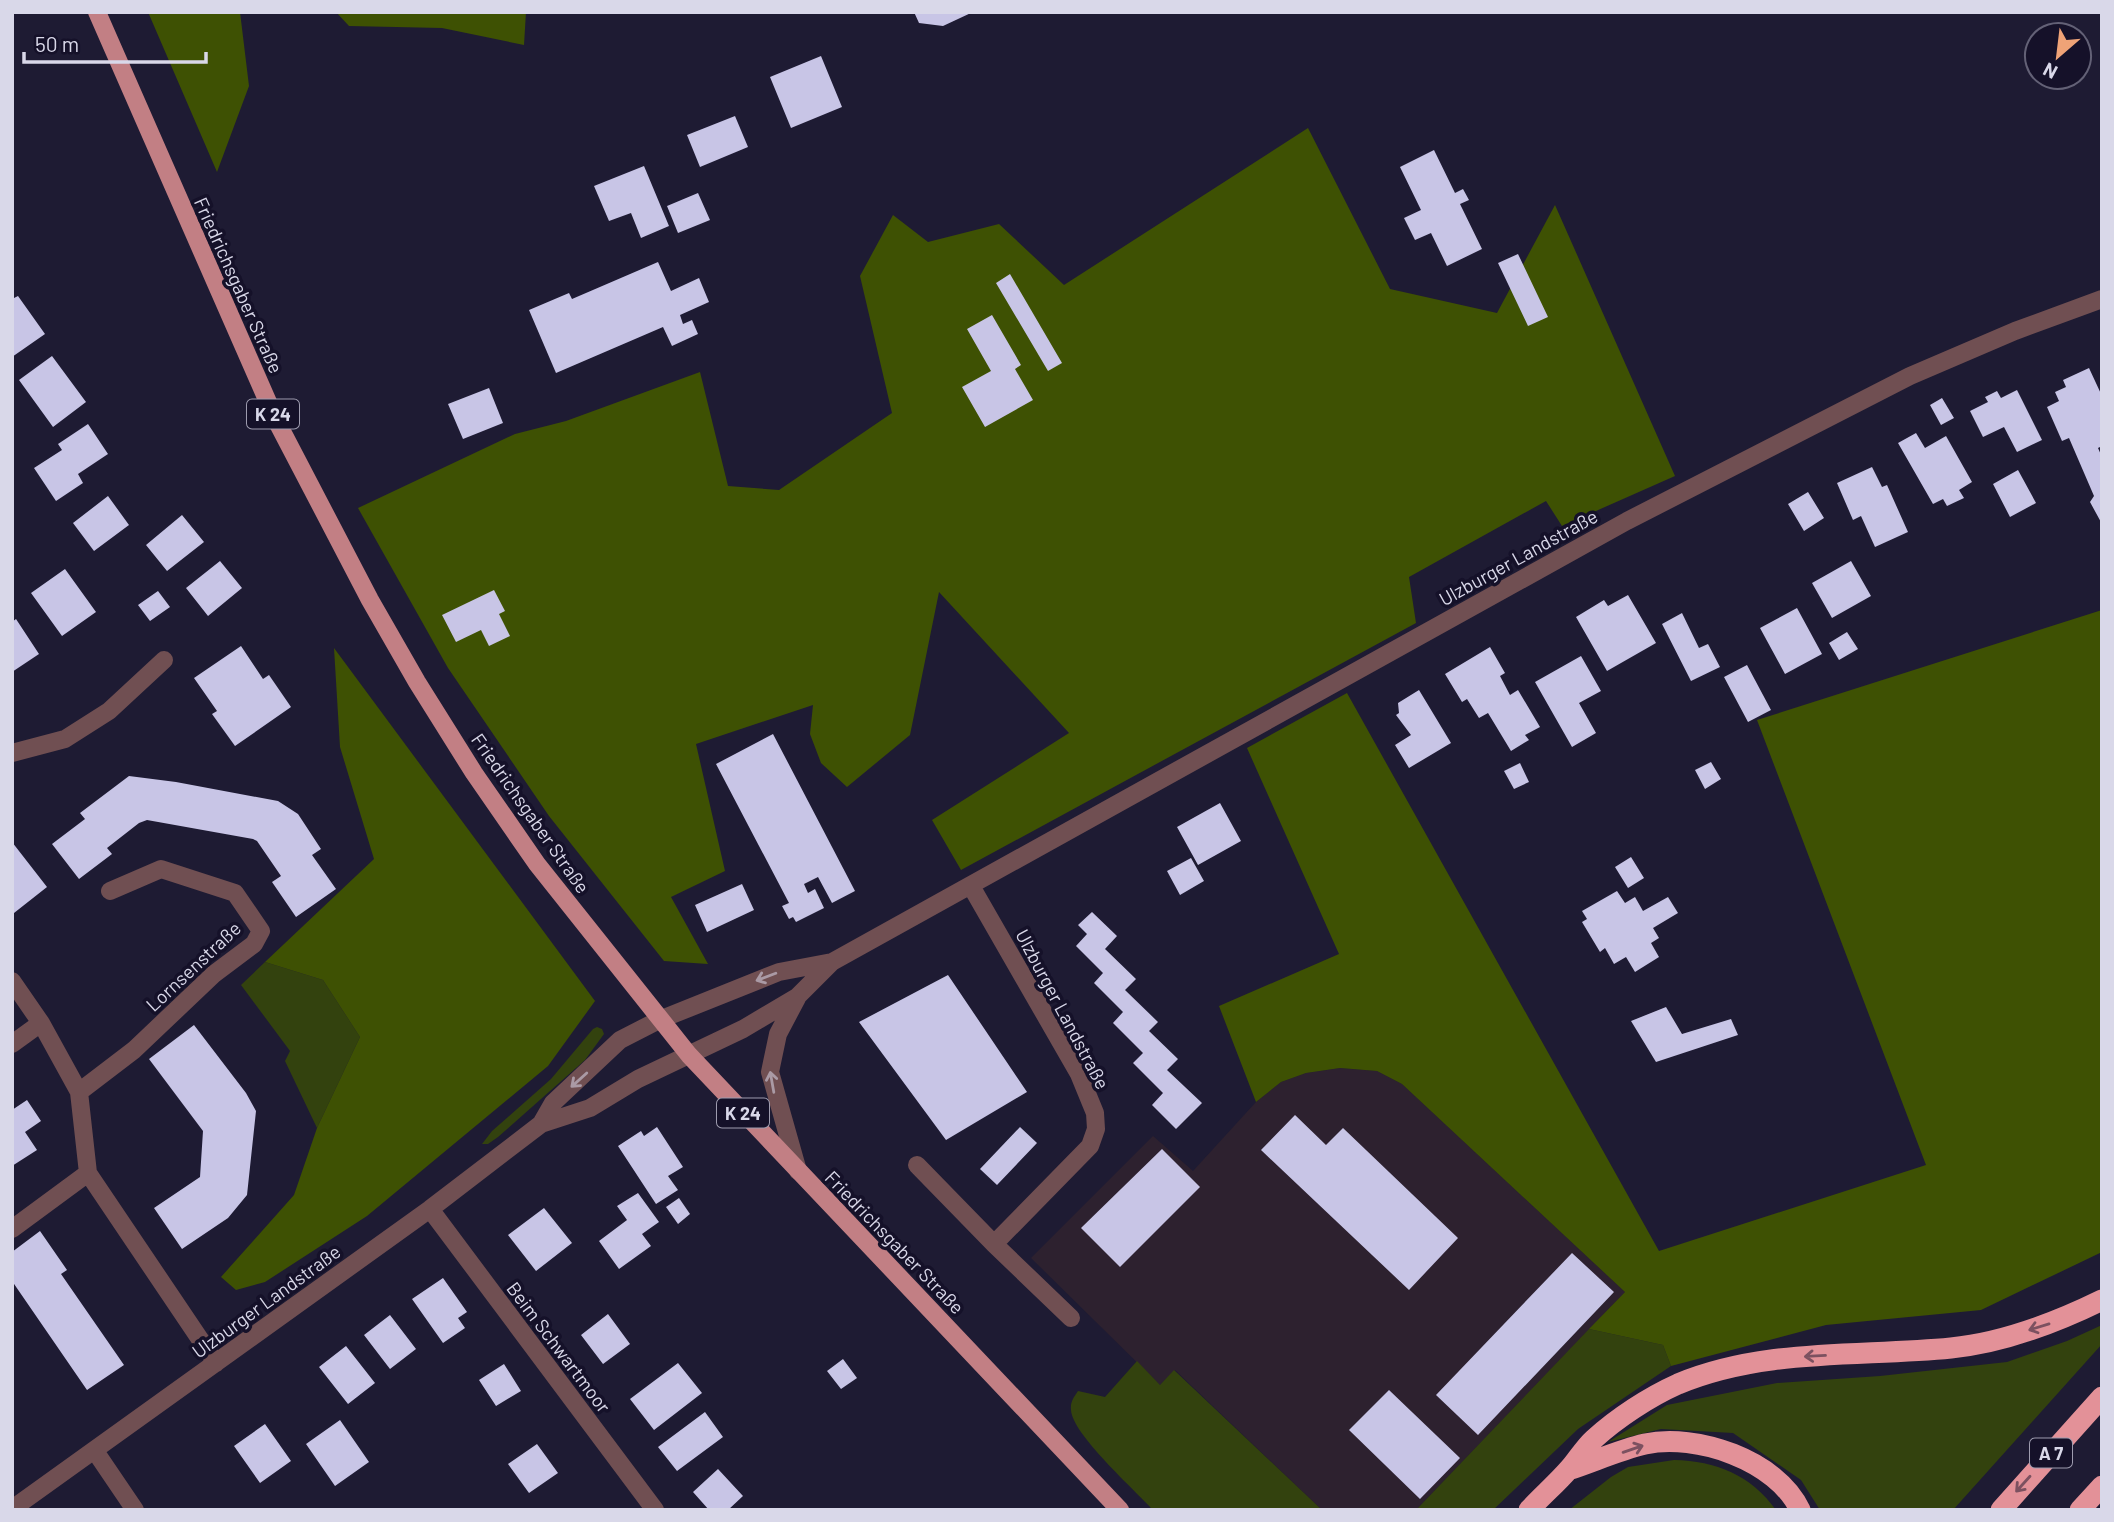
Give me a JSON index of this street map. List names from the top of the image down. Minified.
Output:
{"streets":{"highway":["A 7"],"main road":["Friedrichsgaber Straße","K 24"],"street":["Ulzburger Landstraße","Lornsenstraße","Beim Schwartmoor"]},"crossings":[["Friedrichsgaber Straße","Ulzburger Landstraße"],["Ulzburger Landstraße","Beim Schwartmoor"]],"scale_bar":"50 m","north":"bottom left"}
